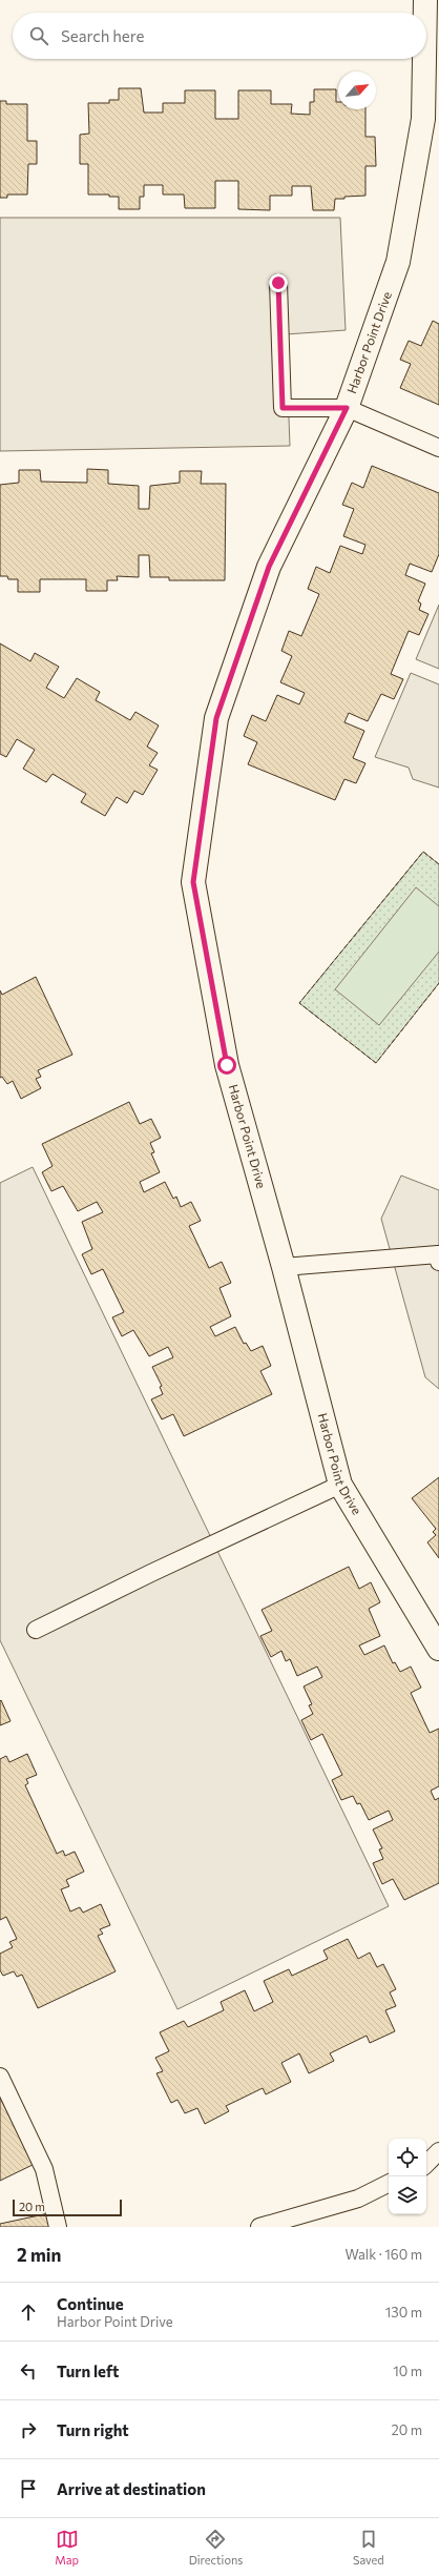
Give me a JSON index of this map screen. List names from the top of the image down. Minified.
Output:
{"streets":{"street":["Harbor Point Drive"]},"scale_bar":"20 m","north":"top right","page":{"search":"Search here","scale":"20 m","heading":["2 min","Walk · 160 m"],"list":[["Continue","Harbor Point Drive","130 m"],["Turn left","10 m"],["Turn right","20 m"],"Arrive at destination"],"nav":["Map","Directions","Saved"]}}
